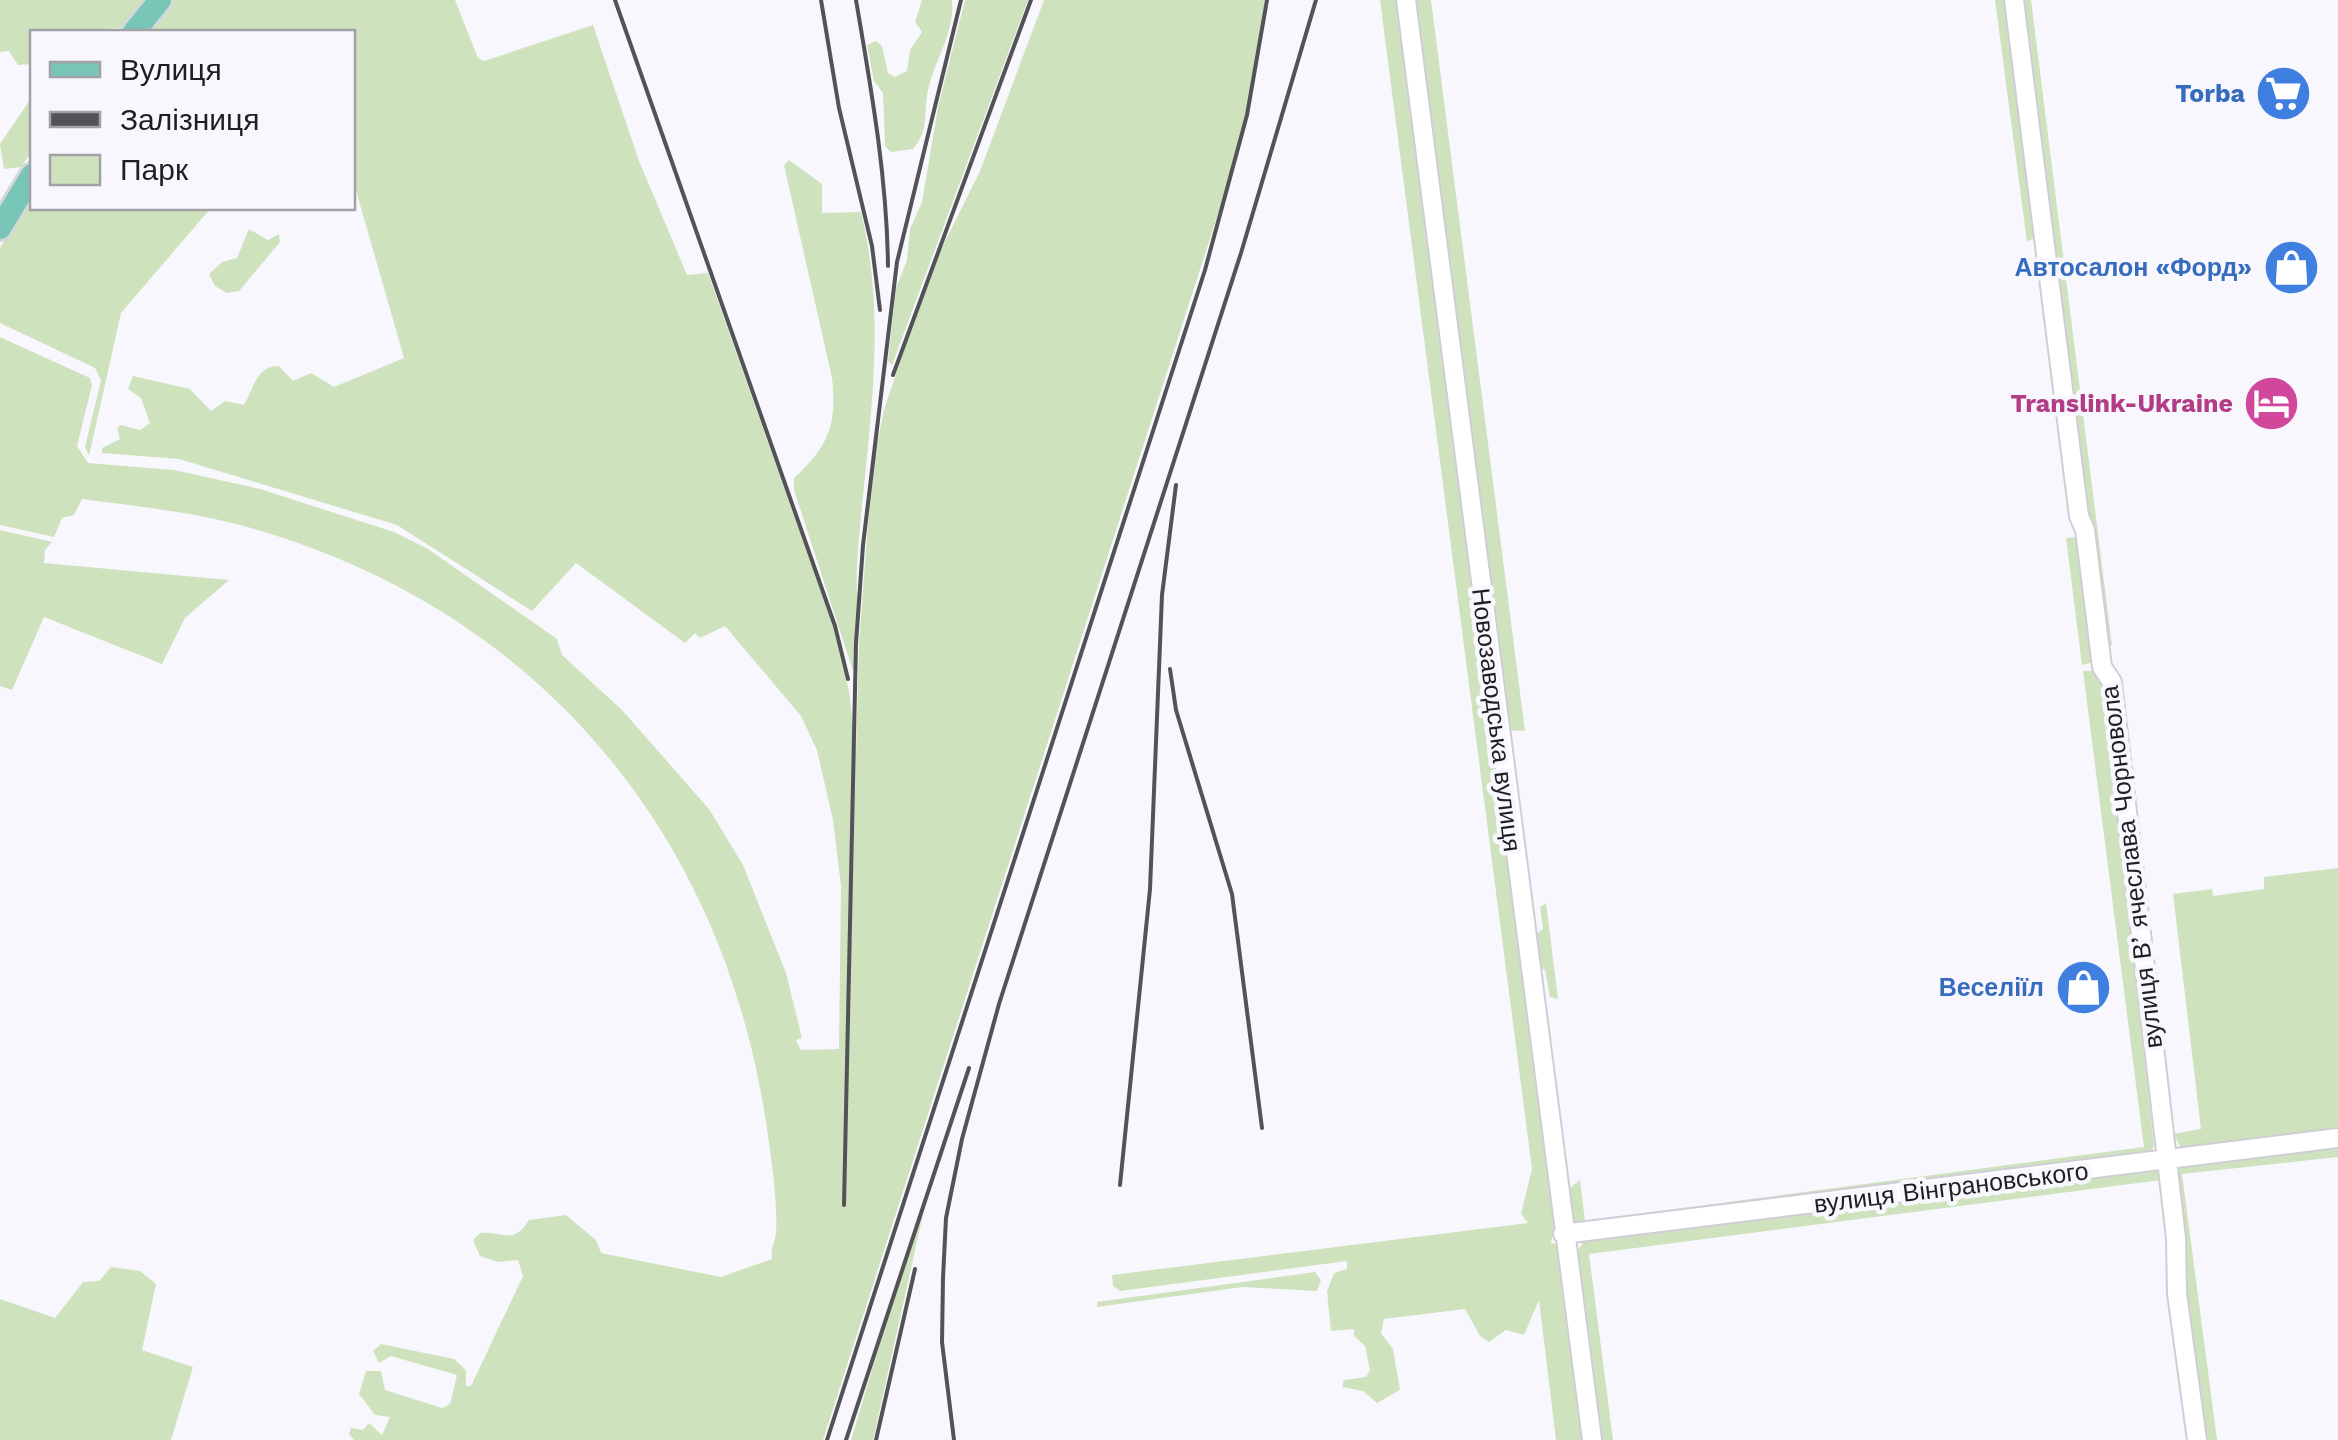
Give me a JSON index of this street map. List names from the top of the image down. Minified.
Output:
{"streets":{"street":["Новозаводська вулиця","вулиця Вʼячеслава Чорновола","вулиця Вінграновського"]},"crossings":[["Новозаводська вулиця","вулиця Вінграновського"],["вулиця Вʼячеслава Чорновола","вулиця Вінграновського"]],"places":{"supermarket":["Torba"],"shop":["Автосалон «Форд»","Веселіїл"],"hotel":["Translink-Ukraine"]},"legend":["Вулиця","Залізниця","Парк"]}
